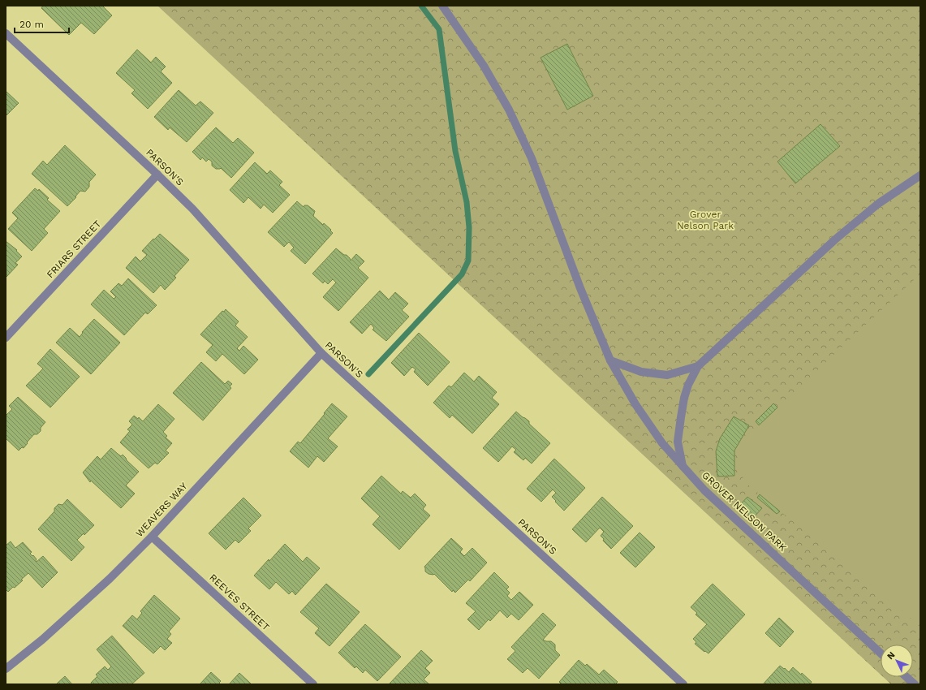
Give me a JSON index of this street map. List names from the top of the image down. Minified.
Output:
{"streets":{"street":["PARSON'S","FRIARS STREET","WEAVERS WAY","GROVER NELSON PARK","REEVES STREET"]},"crossings":[["PARSON'S","FRIARS STREET"],["PARSON'S","WEAVERS WAY"],["WEAVERS WAY","REEVES STREET"]],"parks":["Grover Nelson Park"],"scale_bar":"20 m","north":"top left"}
